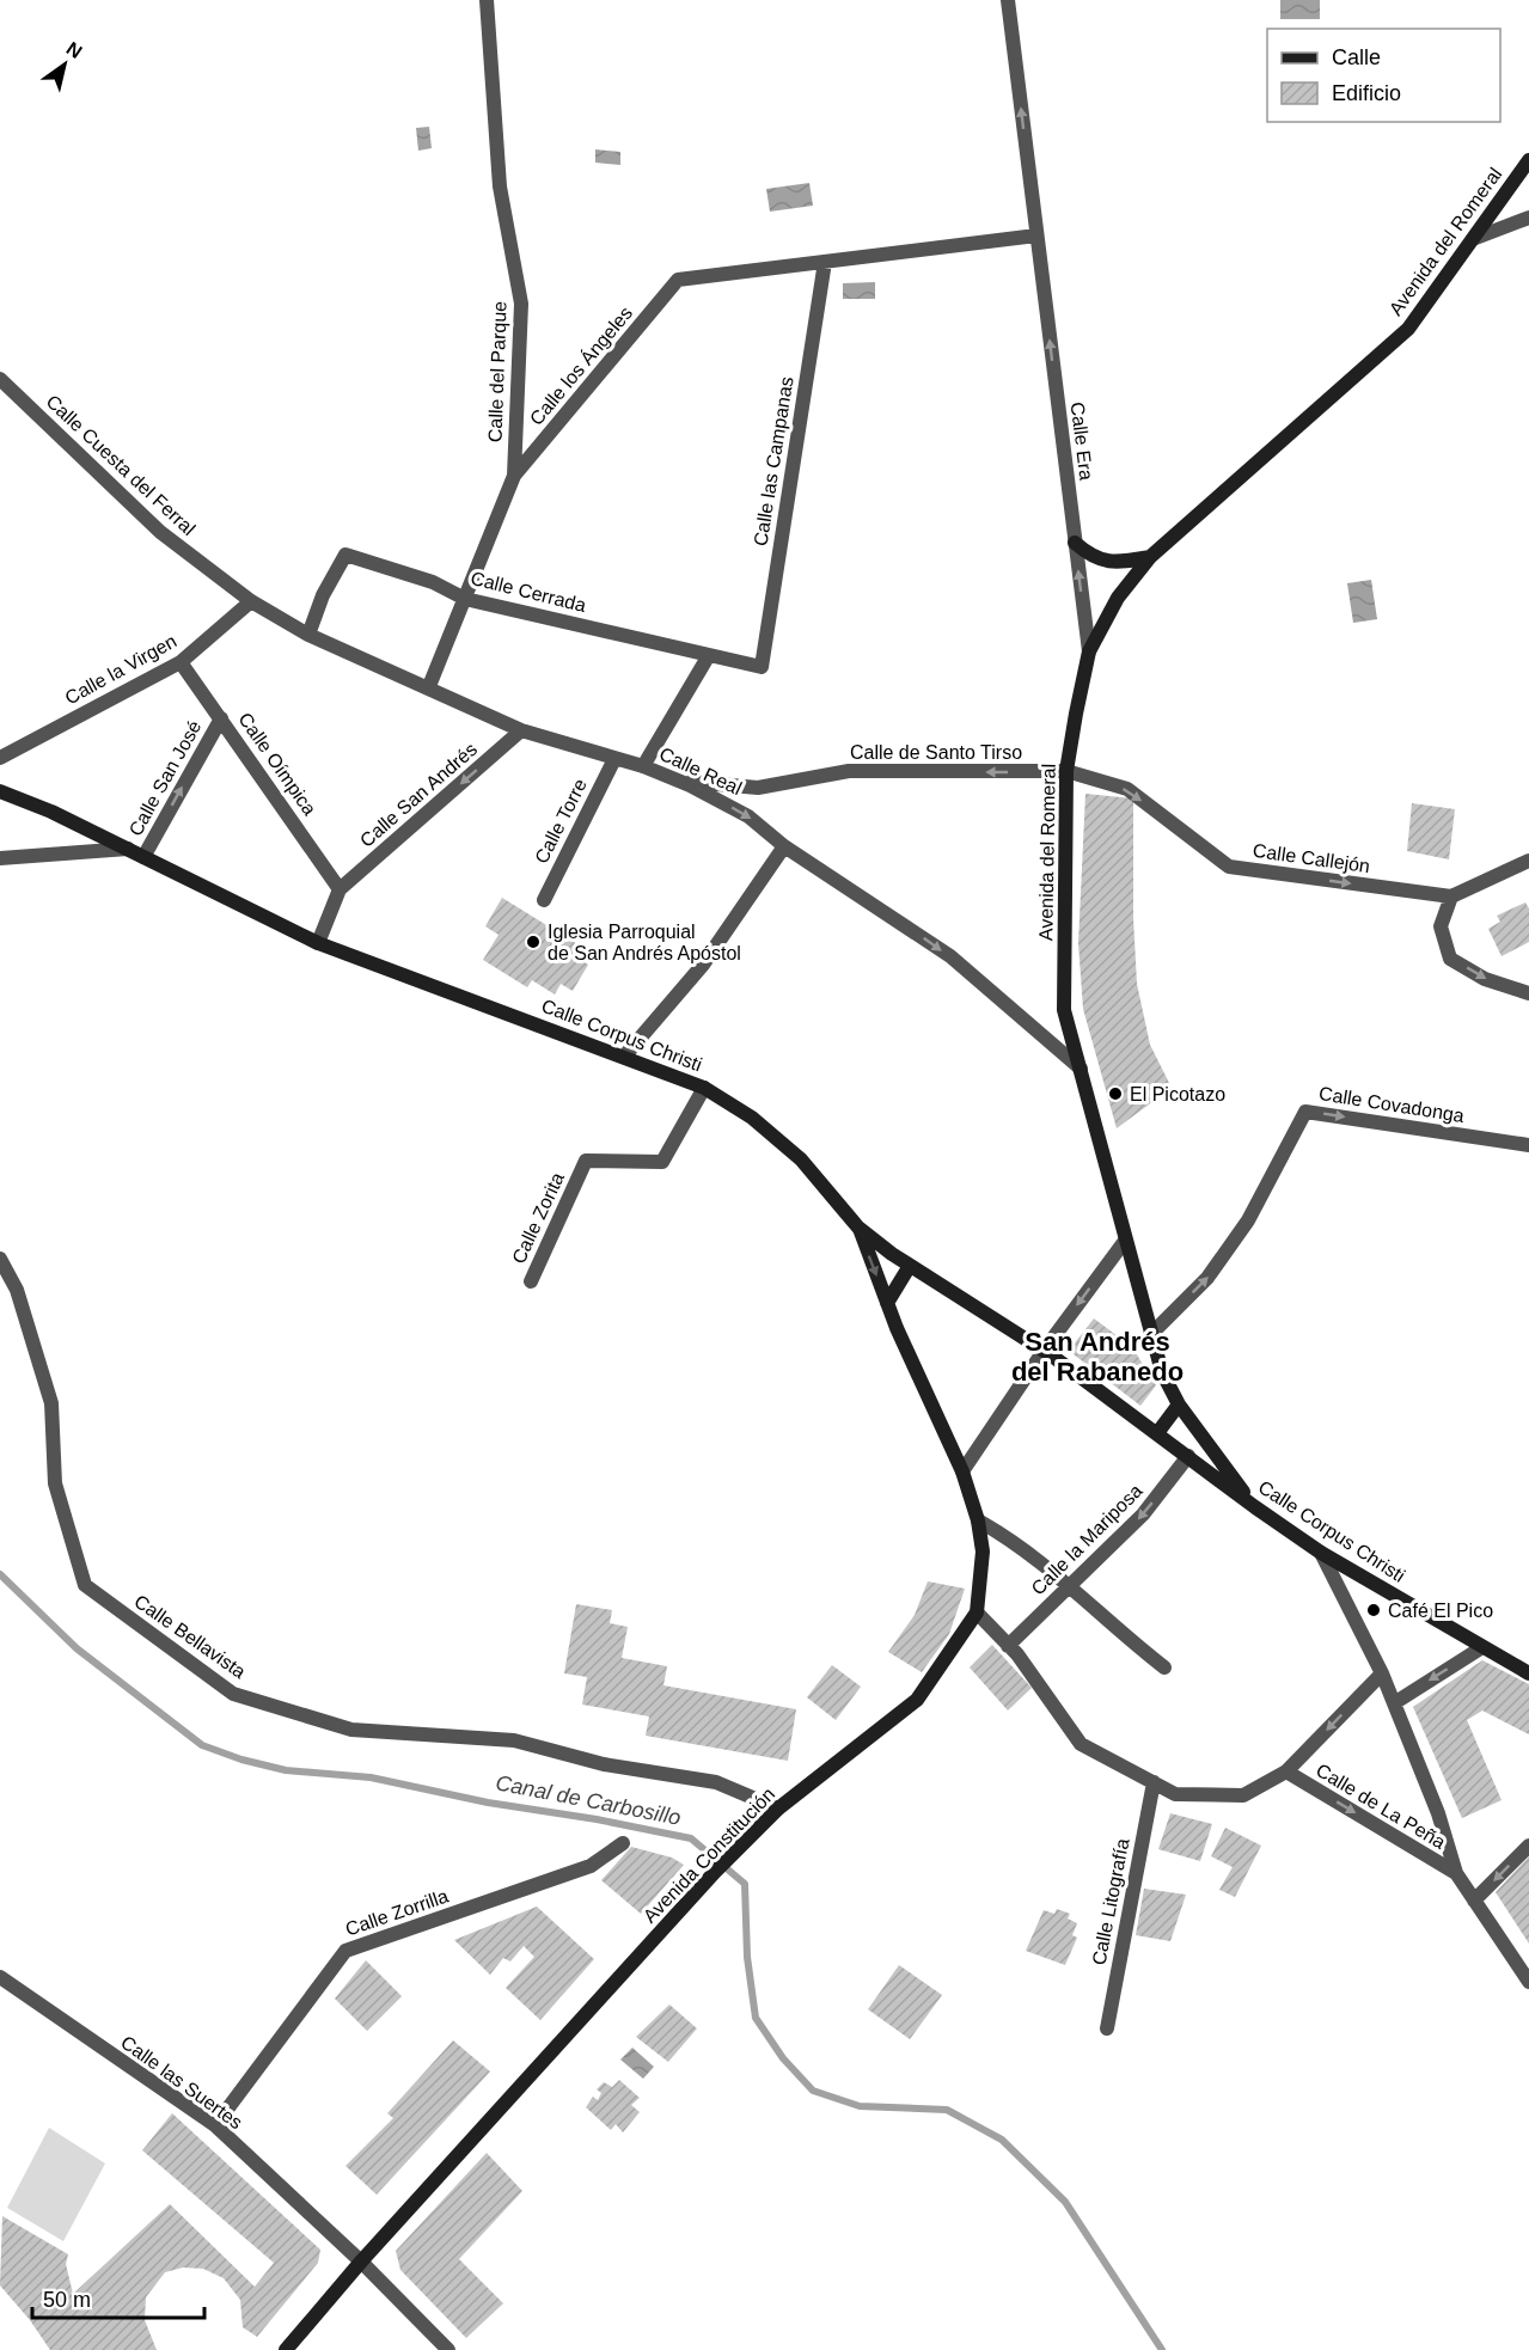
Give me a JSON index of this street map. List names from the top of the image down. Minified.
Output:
{"streets":{"street":["Avenida del Romeral","Calle los Ángeles","Calle del Parque","Calle Era","Calle las Campanas","Calle Cuesta del Ferral","Calle Cerrada","Calle la Virgen","Calle de Santo Tirso","Calle Oímpica","Calle Real","Calle San José","Calle San Andrés","Calle Torre","Calle Callejón","Calle Corpus Christi","Calle Covadonga","Calle Zorita","Calle la Mariposa","Calle Bellavista","Calle de La Peña","Avenida Constitución","Calle Litografía","Calle Zorrilla","Calle las Suertes"]},"crossings":[["Avenida del Romeral","Calle Era"],["Avenida del Romeral","Calle de Santo Tirso"],["Avenida del Romeral","Calle Real"],["Avenida del Romeral","Calle Callejón"],["Avenida del Romeral","Calle Corpus Christi"],["Avenida del Romeral","Calle Covadonga"],["Calle los Ángeles","Calle del Parque"],["Calle los Ángeles","Calle las Campanas"],["Calle del Parque","Calle Cerrada"],["Calle del Parque","Calle Real"],["Calle las Campanas","Calle Cerrada"],["Calle Cuesta del Ferral","Calle la Virgen"],["Calle Cuesta del Ferral","Calle Real"],["Calle Cerrada","Calle Real"],["Calle la Virgen","Calle Oímpica"],["Calle la Virgen","Calle Real"],["Calle de Santo Tirso","Calle Real"],["Calle de Santo Tirso","Calle Callejón"],["Calle Oímpica","Calle San José"],["Calle Oímpica","Calle San Andrés"],["Calle Real","Calle San Andrés"],["Calle Real","Calle Torre"],["Calle San José","Calle Corpus Christi"],["Calle Corpus Christi","Calle Zorita"],["Calle Corpus Christi","Calle la Mariposa"],["Calle Corpus Christi","Avenida Constitución"],["Calle Bellavista","Avenida Constitución"],["Avenida Constitución","Calle las Suertes"],["Calle Zorrilla","Calle las Suertes"]],"one_way":["Calle Era","Calle de Santo Tirso","Calle Real","Calle San José","Calle San Andrés","Calle Callejón","Calle Covadonga","Calle la Mariposa","Calle de La Peña"],"districts":["San Andrés del Rabanedo"],"water":["Canal de Carbosillo"],"places":["Iglesia Parroquial de San Andrés Apóstol","El Picotazo","Café El Pico"],"legend":["Calle","Edificio"],"scale_bar":"50 m","north":"top right"}
